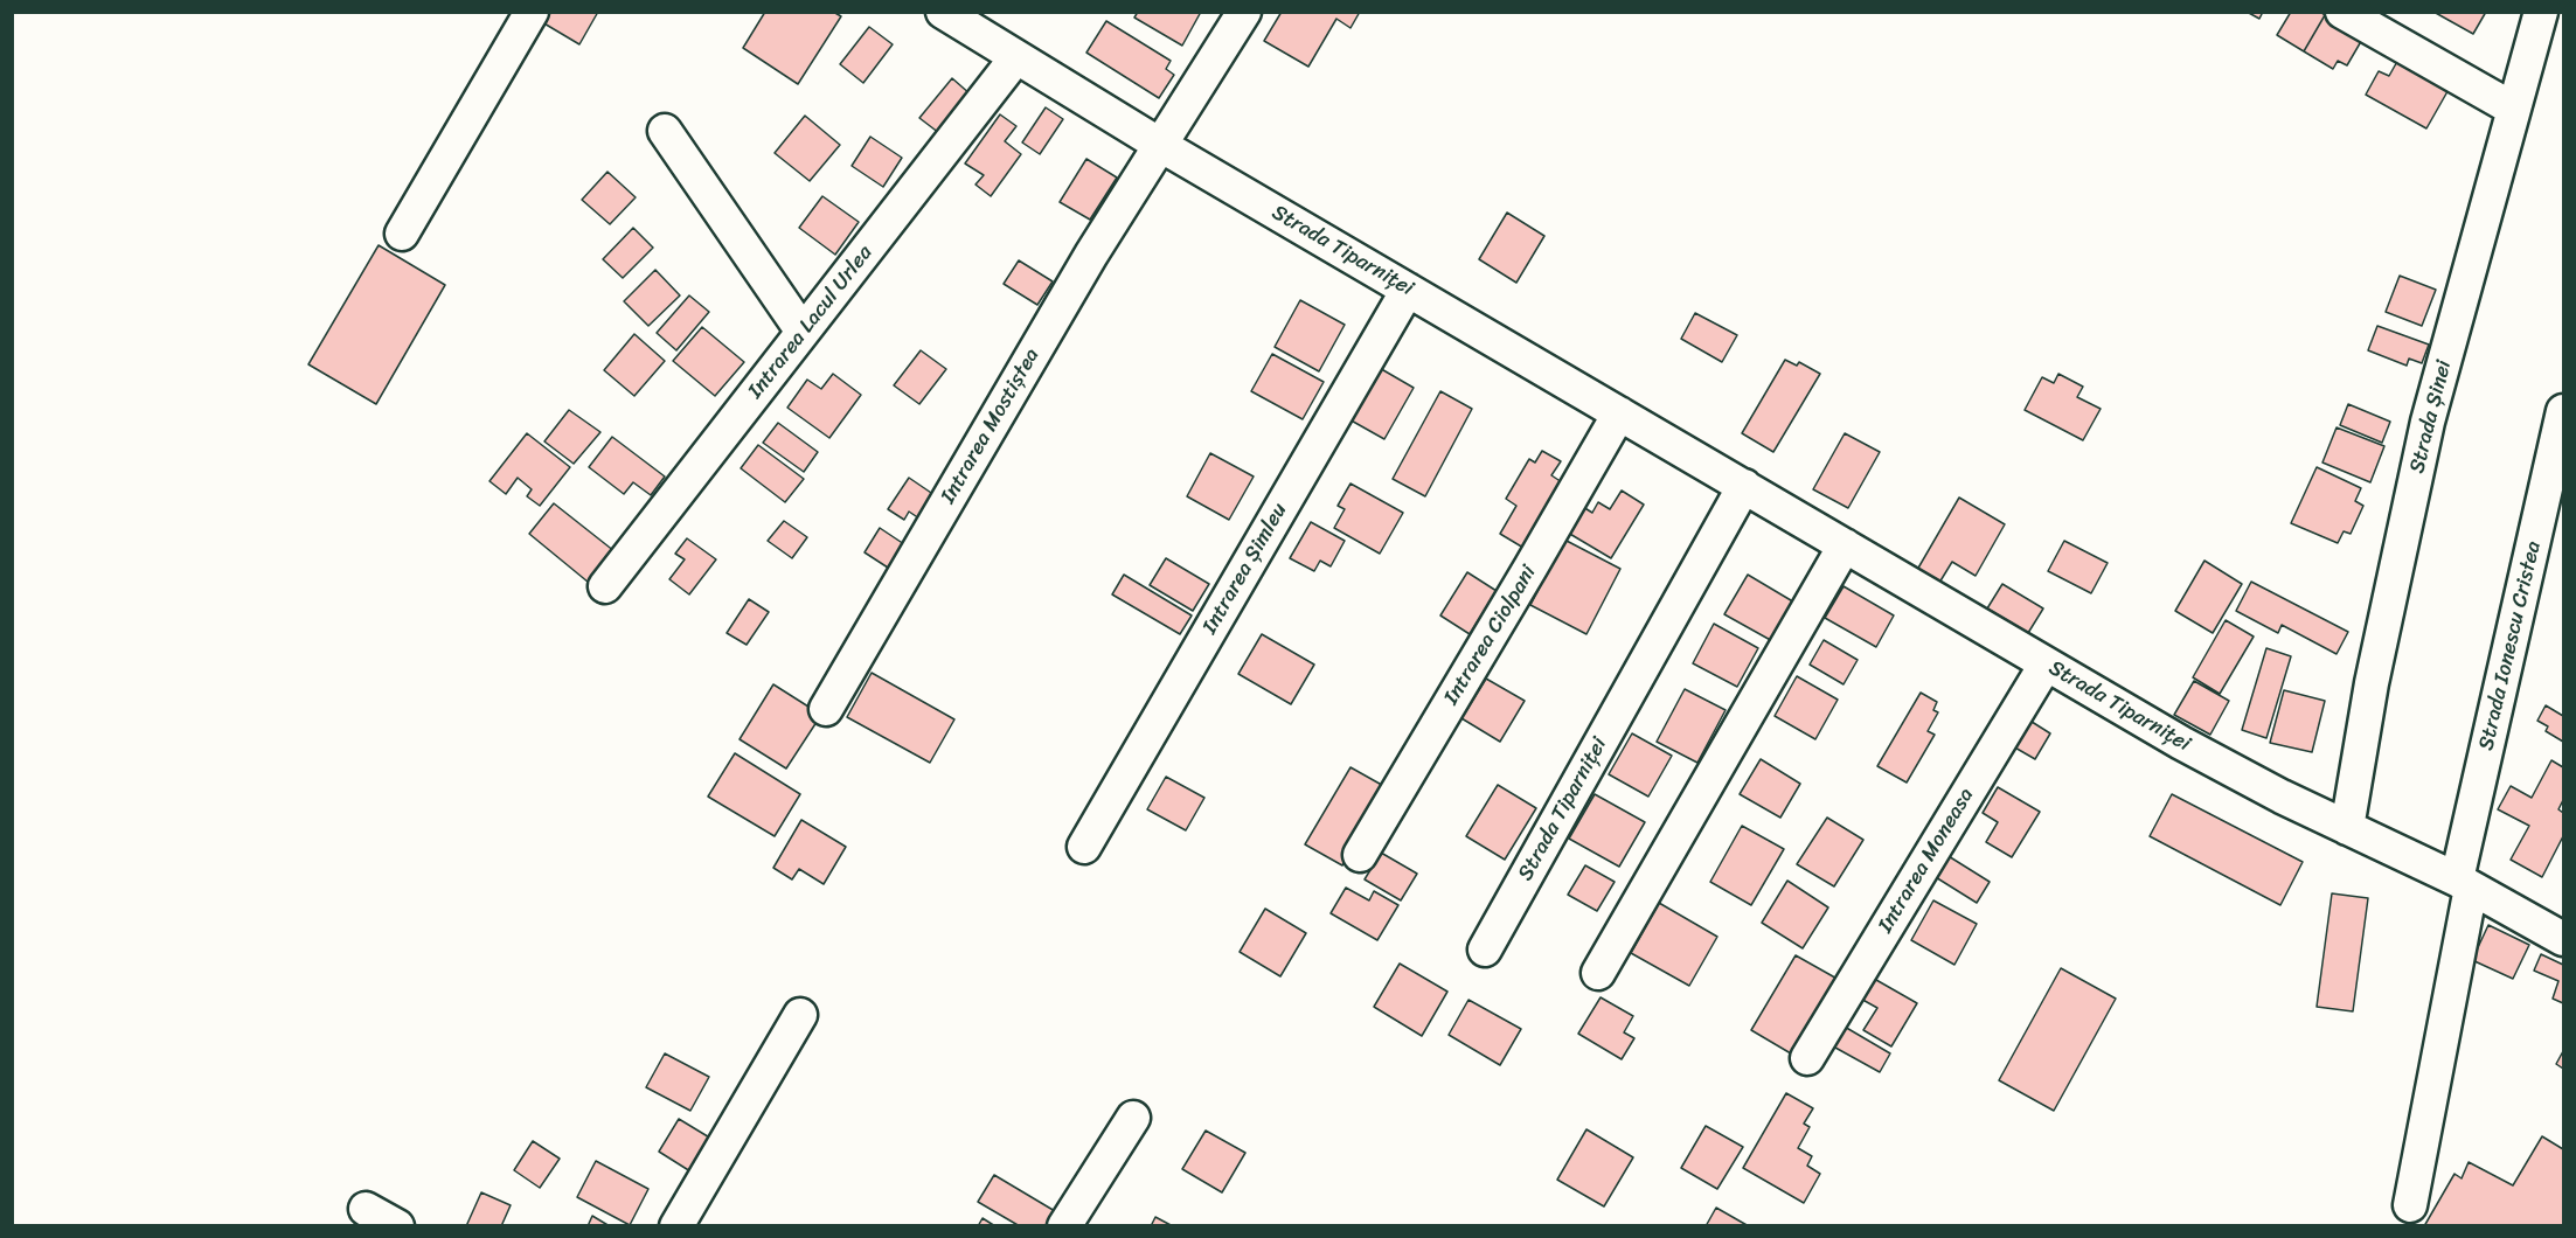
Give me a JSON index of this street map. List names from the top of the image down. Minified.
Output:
{"streets":{"street":["Strada Tiparniței","Intrarea Lacul Urlea","Strada Șinei","Intrarea Mostiștea","Intrarea Șimleu","Intrarea Ciolpani","Strada Ionescu Cristea","Intrarea Moneasa"]},"crossings":[["Strada Tiparniței","Intrarea Lacul Urlea"],["Strada Tiparniței","Strada Șinei"],["Strada Tiparniței","Intrarea Mostiștea"],["Strada Tiparniței","Intrarea Șimleu"],["Strada Tiparniței","Intrarea Ciolpani"],["Strada Tiparniței","Strada Ionescu Cristea"],["Strada Tiparniței","Intrarea Moneasa"]]}
